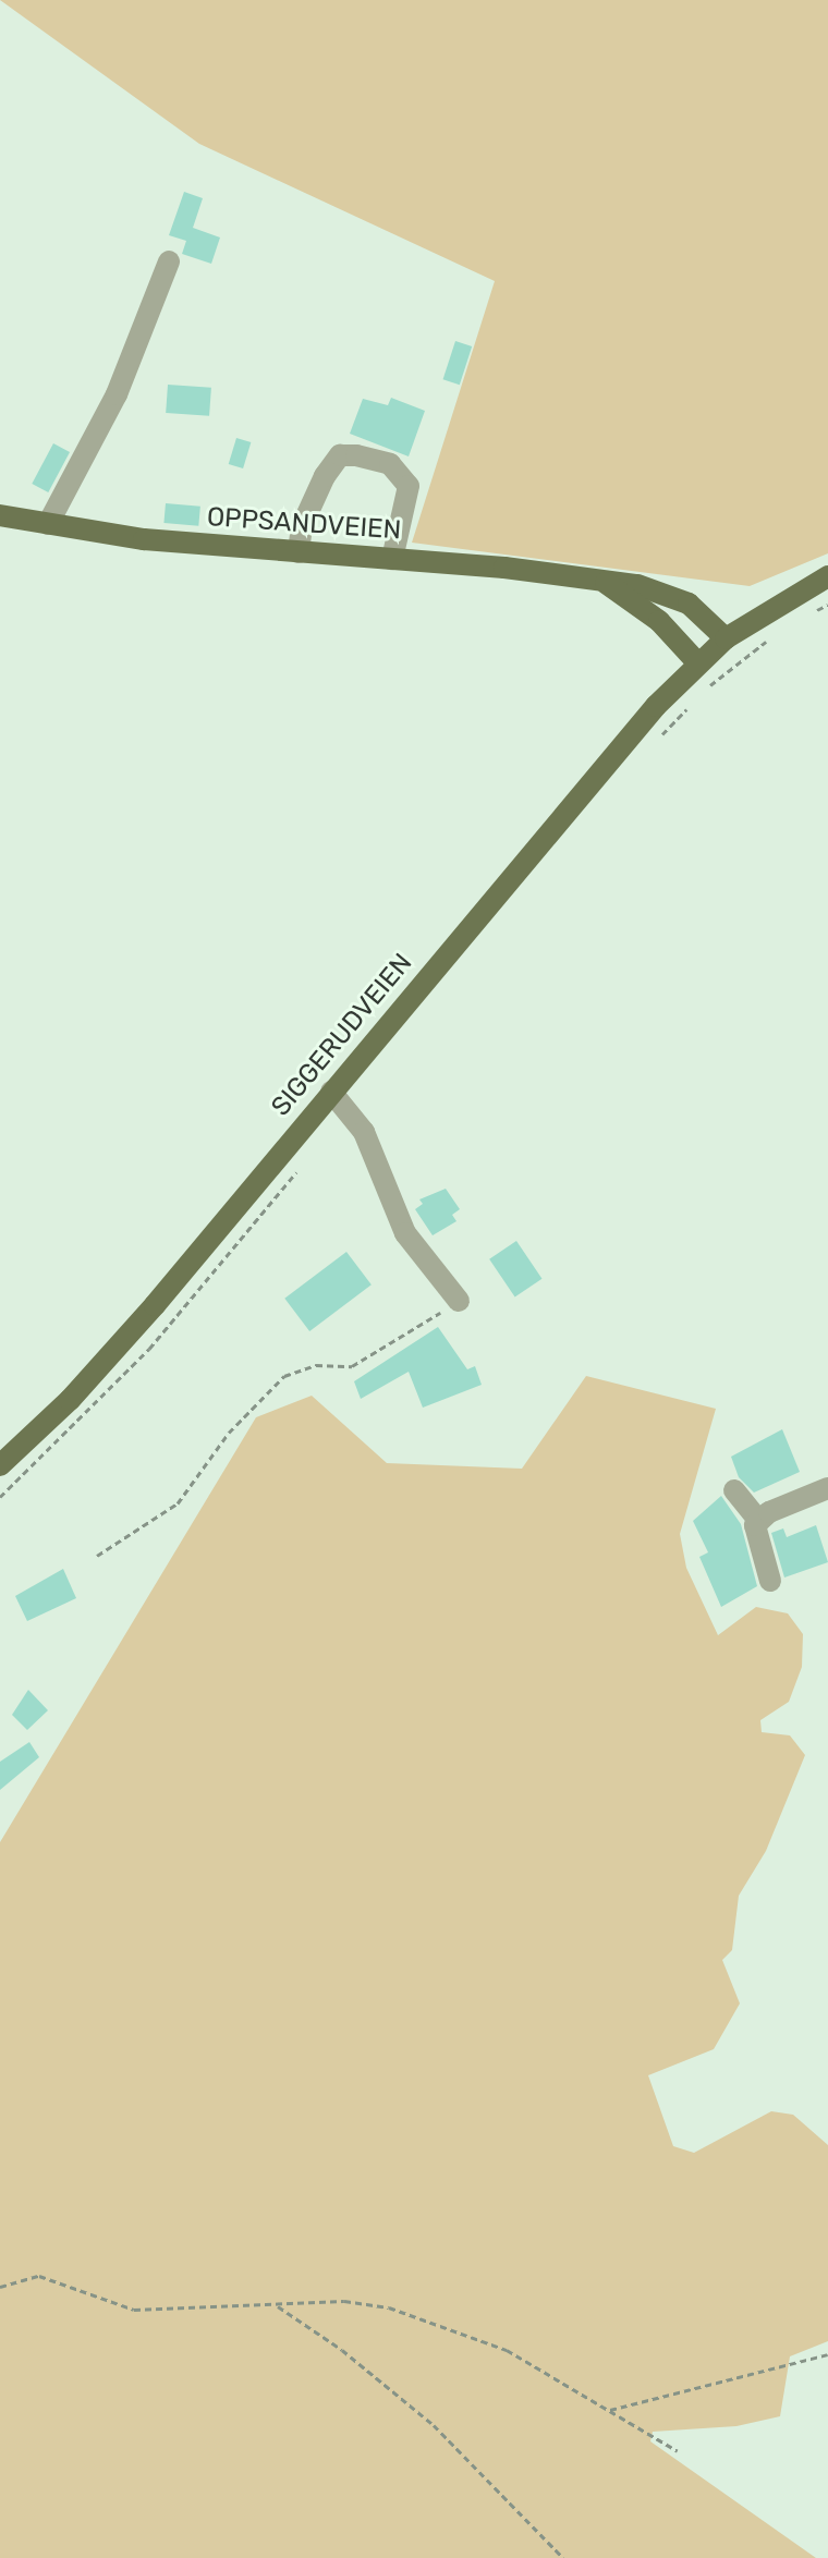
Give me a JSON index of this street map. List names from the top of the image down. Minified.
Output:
{"streets":{"main road":["OPPSANDVEIEN","SIGGERUDVEIEN"]},"crossings":[["OPPSANDVEIEN","SIGGERUDVEIEN"]]}
